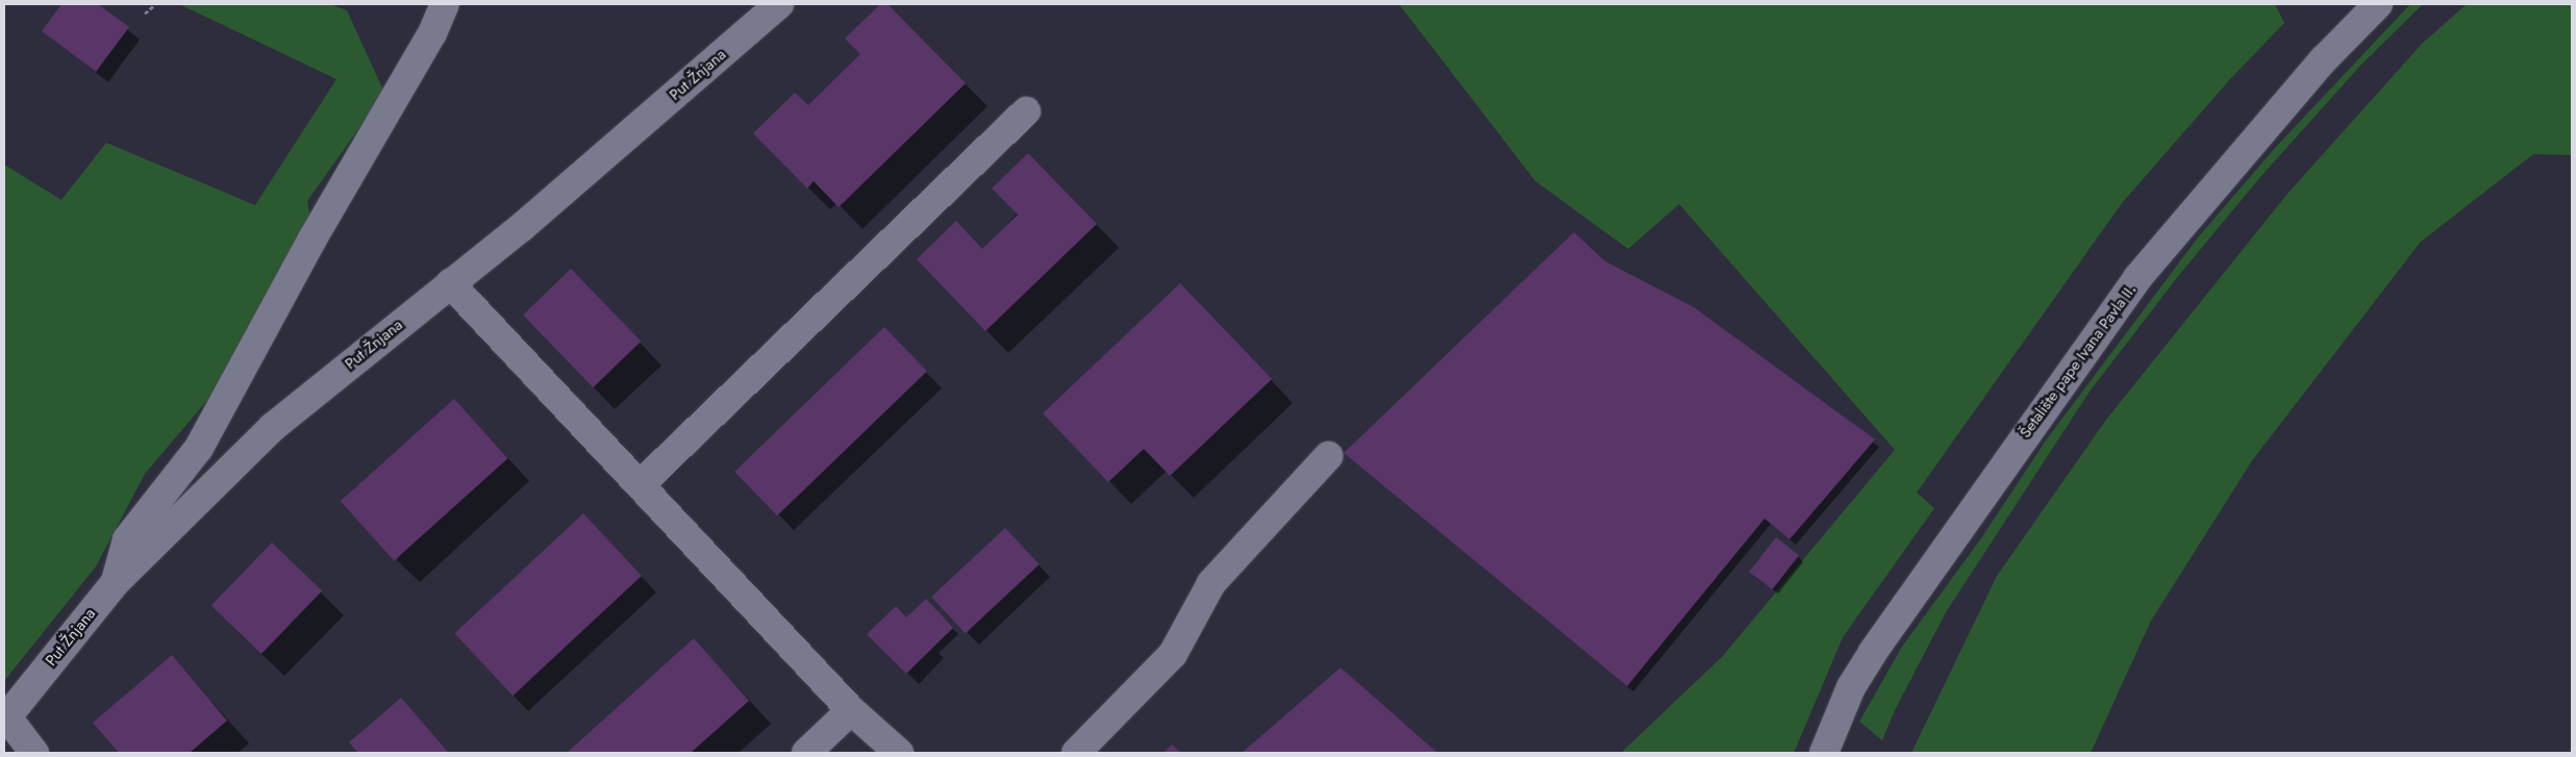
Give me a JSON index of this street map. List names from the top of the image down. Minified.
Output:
{"streets":{"street":["Put Žnjana","Šetalište pape Ivana Pavla II."]}}
